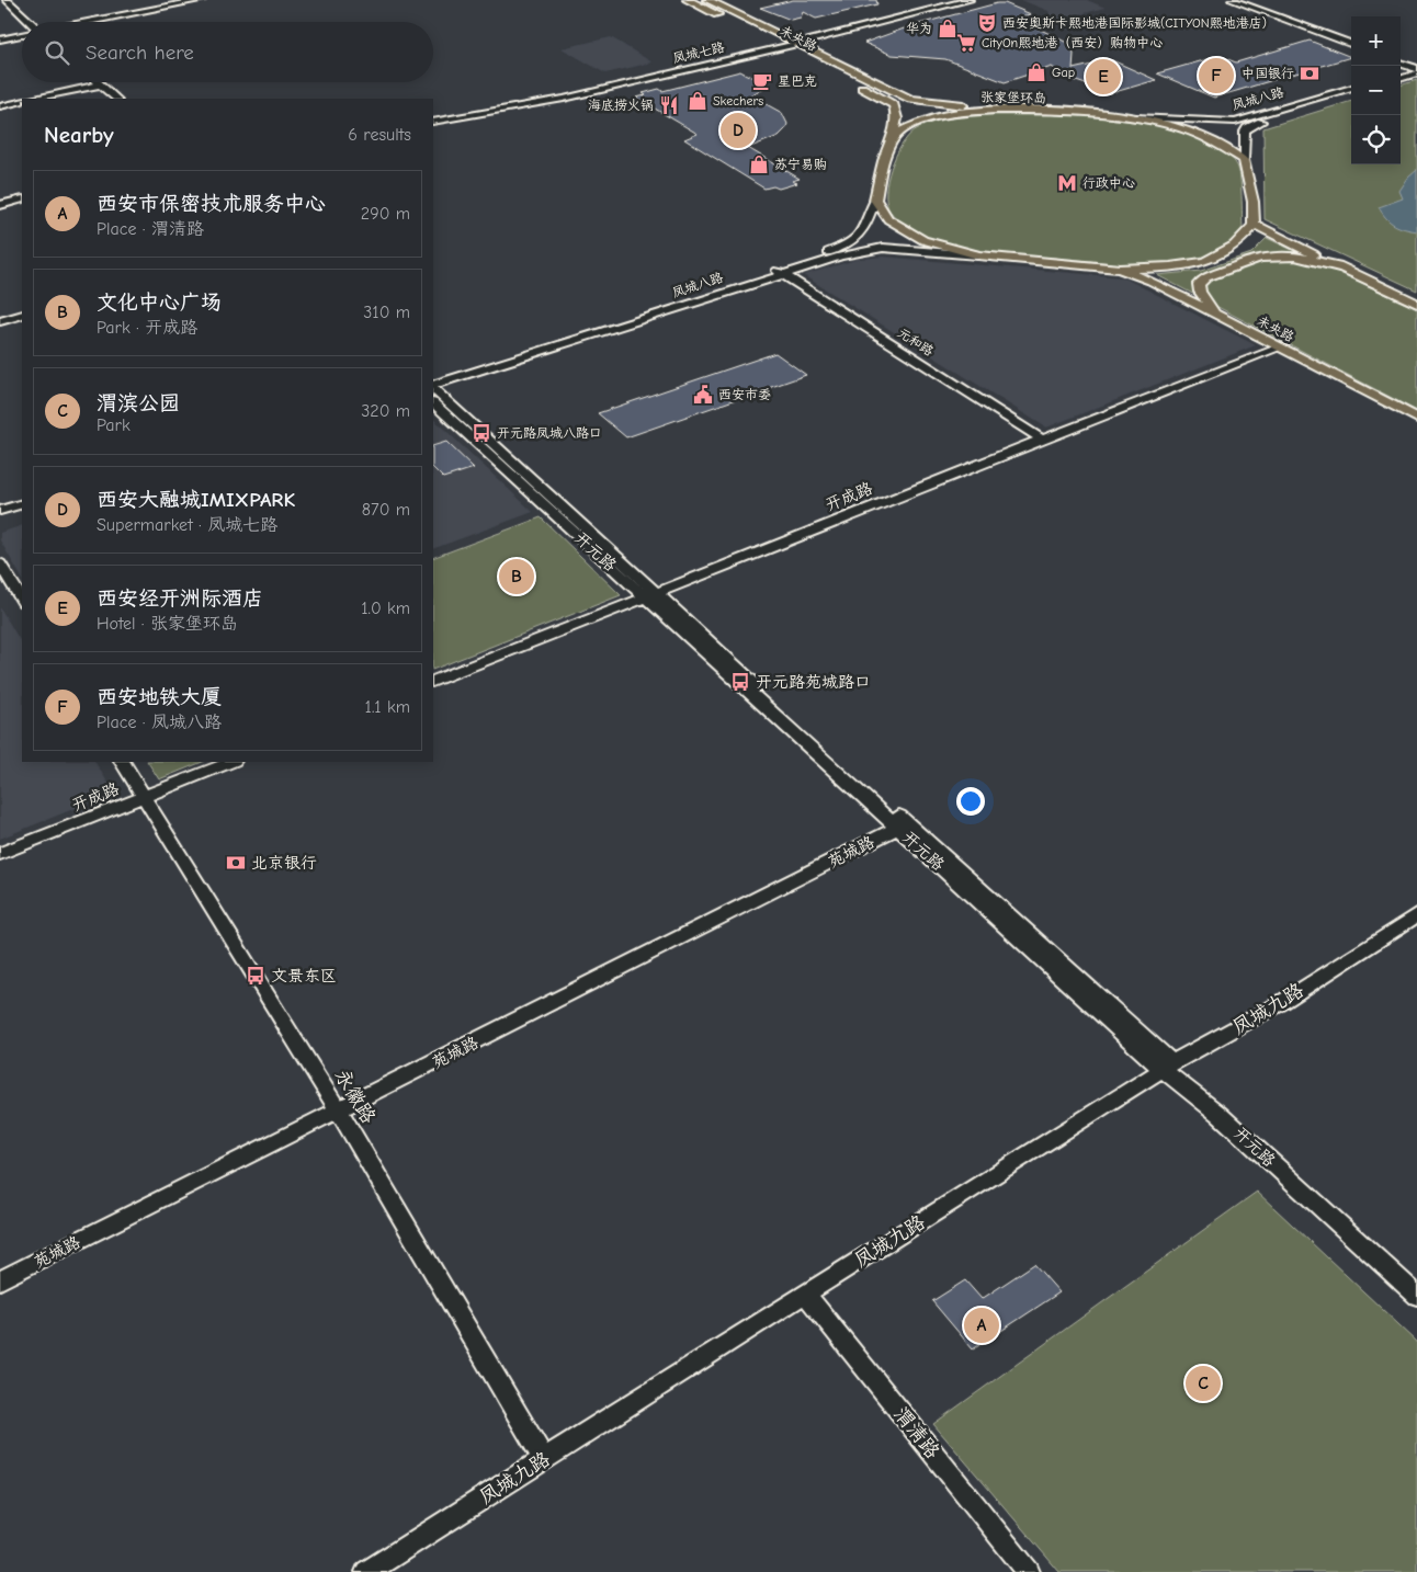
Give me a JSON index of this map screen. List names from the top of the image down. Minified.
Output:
{"streets":{"main road":["未央路","张家堡环岛"],"street":["凤城七路","凤城八路","元和路","开成路","开元路","苑城路","凤城九路","永徽路","渭清路"]},"crossings":[["未央路","凤城七路"],["未央路","张家堡环岛"],["未央路","开成路"],["张家堡环岛","凤城八路"],["凤城八路","元和路"],["元和路","开成路"],["开成路","开元路"],["开成路","永徽路"],["开元路","苑城路"],["开元路","凤城九路"],["苑城路","永徽路"],["凤城九路","永徽路"],["凤城九路","渭清路"]],"places":{"theatre":["西安奥斯卡熙地港国际影城(CITYON熙地港店)"],"shop":["华为","Gap","Skechers","苏宁易购"],"supermarket":["CityOn熙地港（西安）购物中心"],"bank":["中国银行","北京银行"],"cafe":["星巴克"],"restaurant":["海底捞火锅"],"metro station":["行政中心"],"public building":["西安市委"],"bus stop":["开元路凤城八路口","开元路苑城路口","文景东区"]},"page":{"map_buttons":["+","−"],"search":"Search here","pins":["F","E","D","B","A","C"],"heading":["Nearby","6 results"],"list":[{"mark":"A","name":"西安市保密技术服务中心","note":"Place · 渭清路","value":"290 m"},{"mark":"B","name":"文化中心广场","note":"Park · 开成路","value":"310 m"},{"mark":"C","name":"渭滨公园","note":"Park","value":"320 m"},{"mark":"D","name":"西安大融城IMIXPARK","note":"Supermarket · 凤城七路","value":"870 m"},{"mark":"E","name":"西安经开洲际酒店","note":"Hotel · 张家堡环岛","value":"1.0 km"},{"mark":"F","name":"西安地铁大厦","note":"Place · 凤城八路","value":"1.1 km"}]}}
